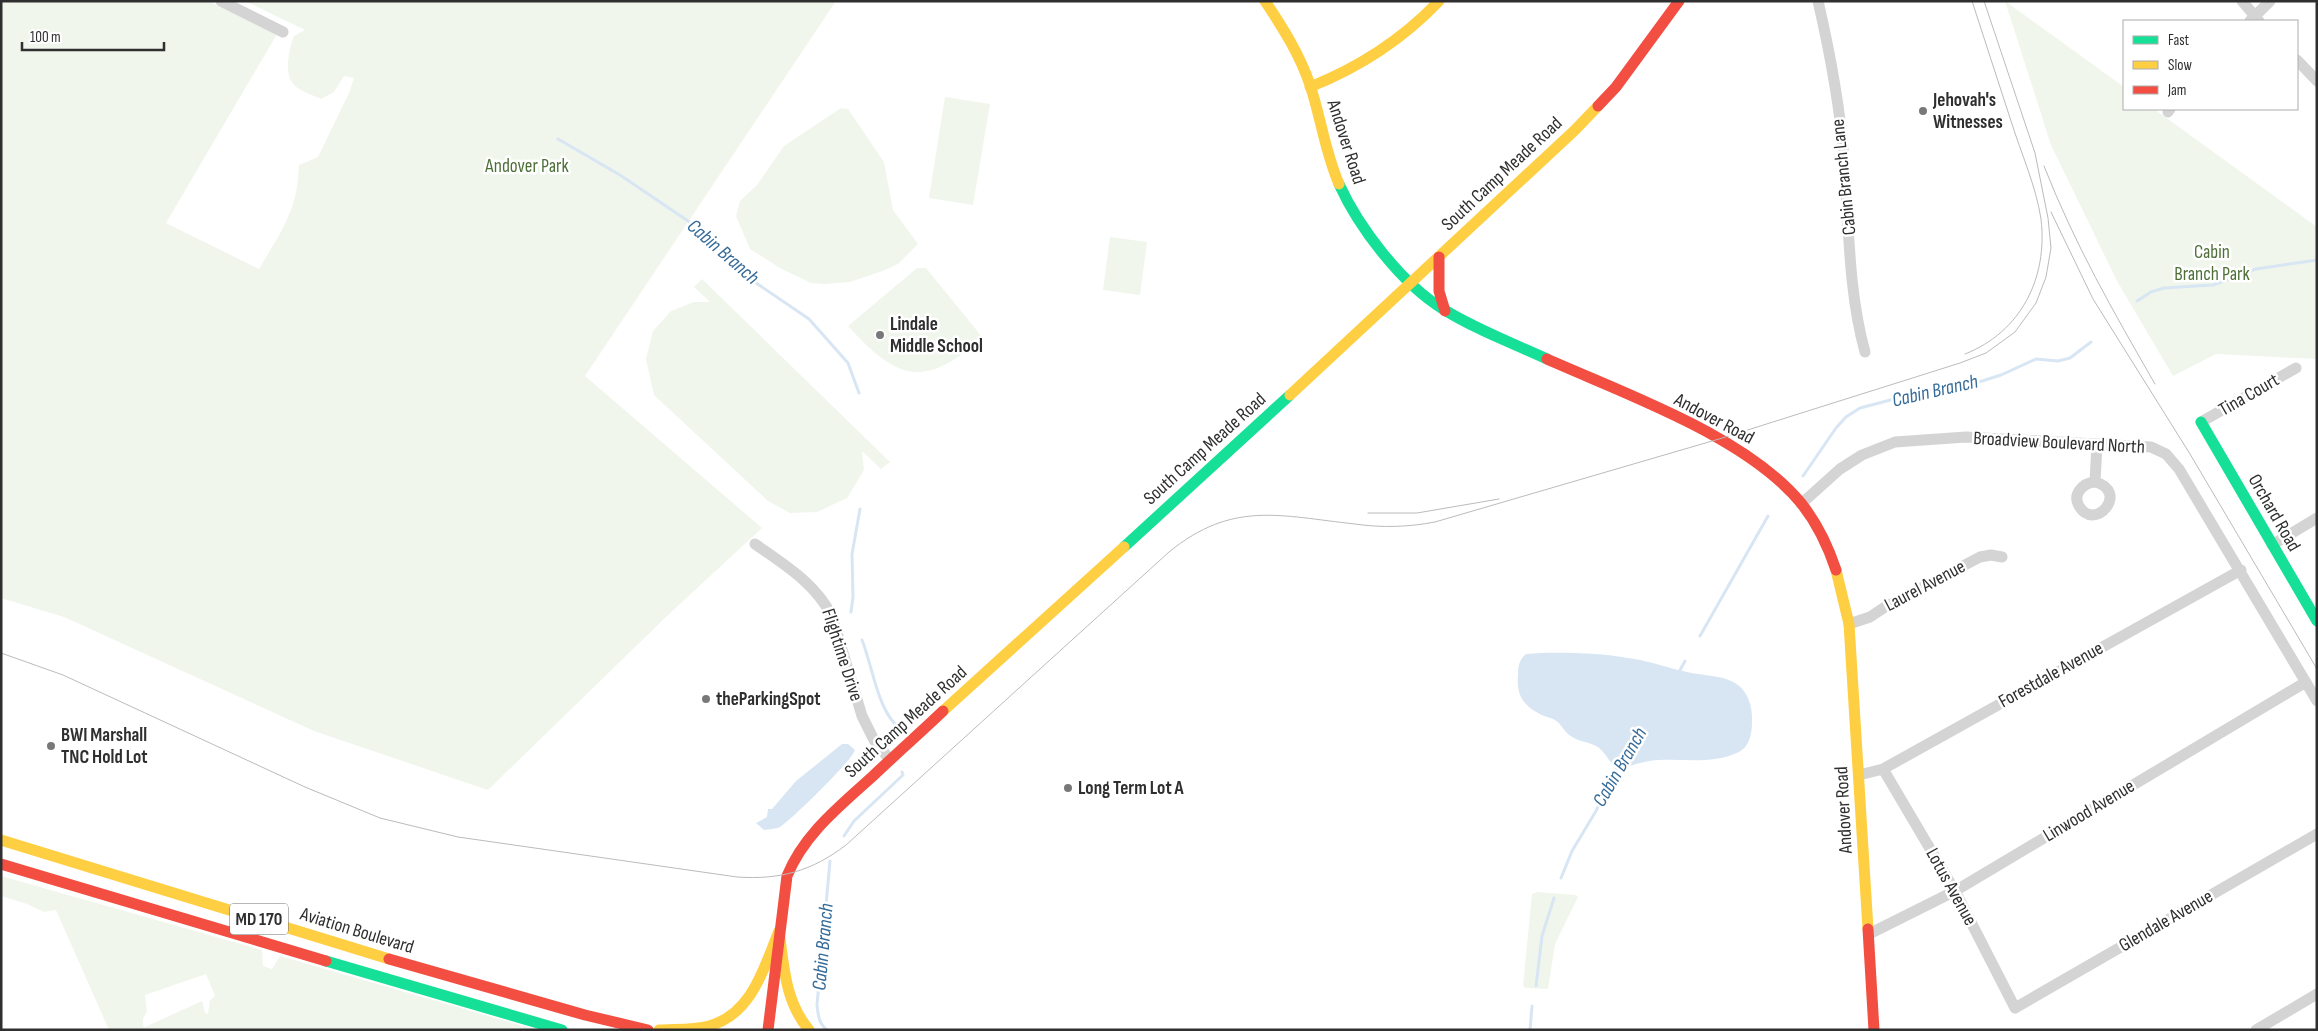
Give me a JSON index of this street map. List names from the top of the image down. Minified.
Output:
{"streets":{"main road":["Andover Road","South Camp Meade Road","Orchard Road","MD 170","Aviation Boulevard"],"street":["Cabin Branch Lane","Tina Court","Broadview Boulevard North","Laurel Avenue","Flightime Drive","Forestdale Avenue","Linwood Avenue","Lotus Avenue","Glendale Avenue"]},"crossings":[["Andover Road","South Camp Meade Road"],["Andover Road","Broadview Boulevard North"],["Andover Road","Laurel Avenue"],["Andover Road","Forestdale Avenue"],["Andover Road","Linwood Avenue"],["South Camp Meade Road","Flightime Drive"],["Tina Court","Orchard Road"],["Broadview Boulevard North","Forestdale Avenue"],["Broadview Boulevard North","Linwood Avenue"],["Forestdale Avenue","Lotus Avenue"],["Linwood Avenue","Lotus Avenue"],["Lotus Avenue","Glendale Avenue"]],"water":["Cabin Branch"],"parks":["Andover Park","Cabin Branch Park"],"places":["Jehovah's Witnesses","Lindale Middle School","theParkingSpot","BWI Marshall TNC Hold Lot","Long Term Lot A"],"legend":["Fast","Slow","Jam"],"scale_bar":"100 m"}
